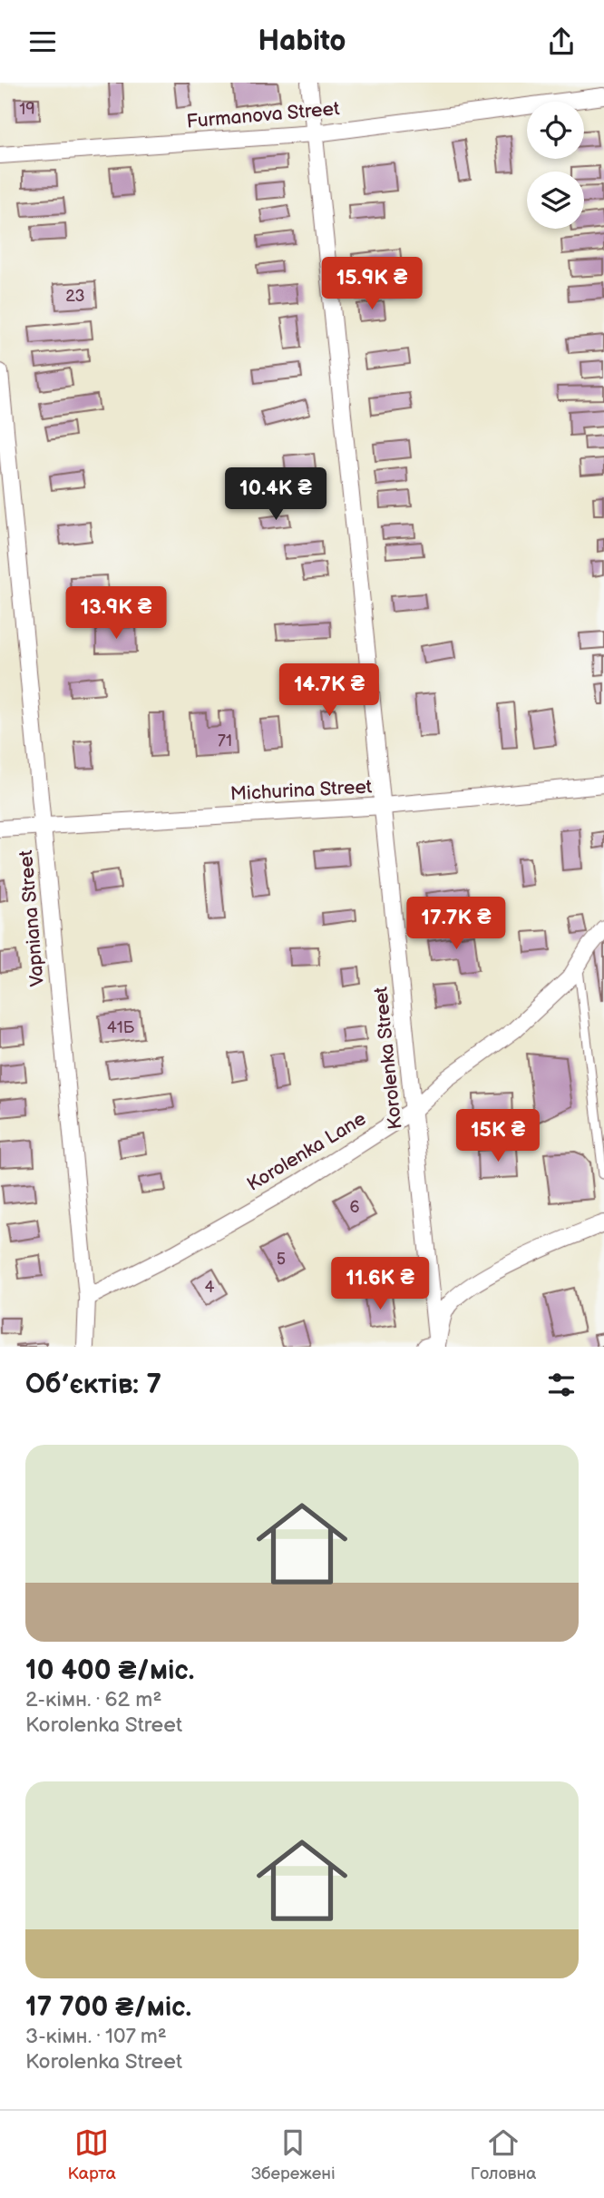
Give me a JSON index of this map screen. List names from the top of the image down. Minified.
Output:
{"streets":{"street":["Furmanova Street","Michurina Street","Vapniana Street","Korolenka Street","Korolenka Lane"]},"crossings":[["Furmanova Street","Korolenka Street"],["Michurina Street","Vapniana Street"],["Michurina Street","Korolenka Street"],["Vapniana Street","Korolenka Lane"],["Korolenka Street","Korolenka Lane"]],"house_numbers":["19","23","71","41Б","6","5","4"],"page":{"header":"Habito","price":["15.9K ₴","10.4K ₴","13.9K ₴","14.7K ₴","17.7K ₴","15K ₴","11.6K ₴"],"heading":"Об’єктів: 7","list":[{"name":"10 400 ₴/міс.","note":"2-кімн. · 62 m² · Korolenka Street"},{"name":"17 700 ₴/міс.","note":"3-кімн. · 107 m² · Korolenka Street"}],"tabs":["Карта","Збережені","Головна"]}}
